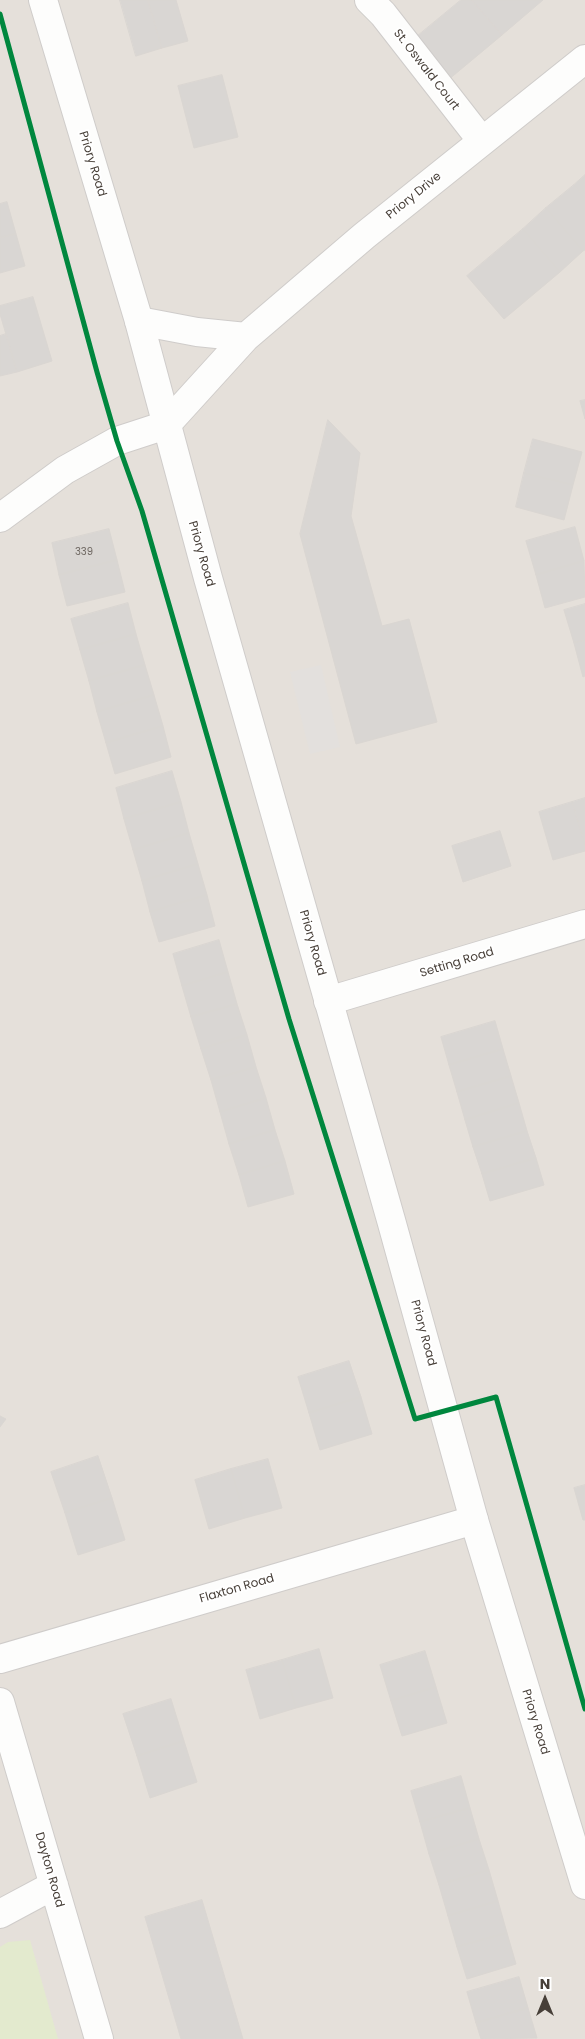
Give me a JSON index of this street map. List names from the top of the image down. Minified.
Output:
{"streets":{"street":["St. Oswald Court","Priory Road","Priory Drive","Setting Road","Flaxton Road","Dayton Road"]},"crossings":[["St. Oswald Court","Priory Drive"],["Priory Road","Priory Drive"],["Priory Road","Setting Road"],["Priory Road","Flaxton Road"]],"house_numbers":["339"],"north":"top"}
